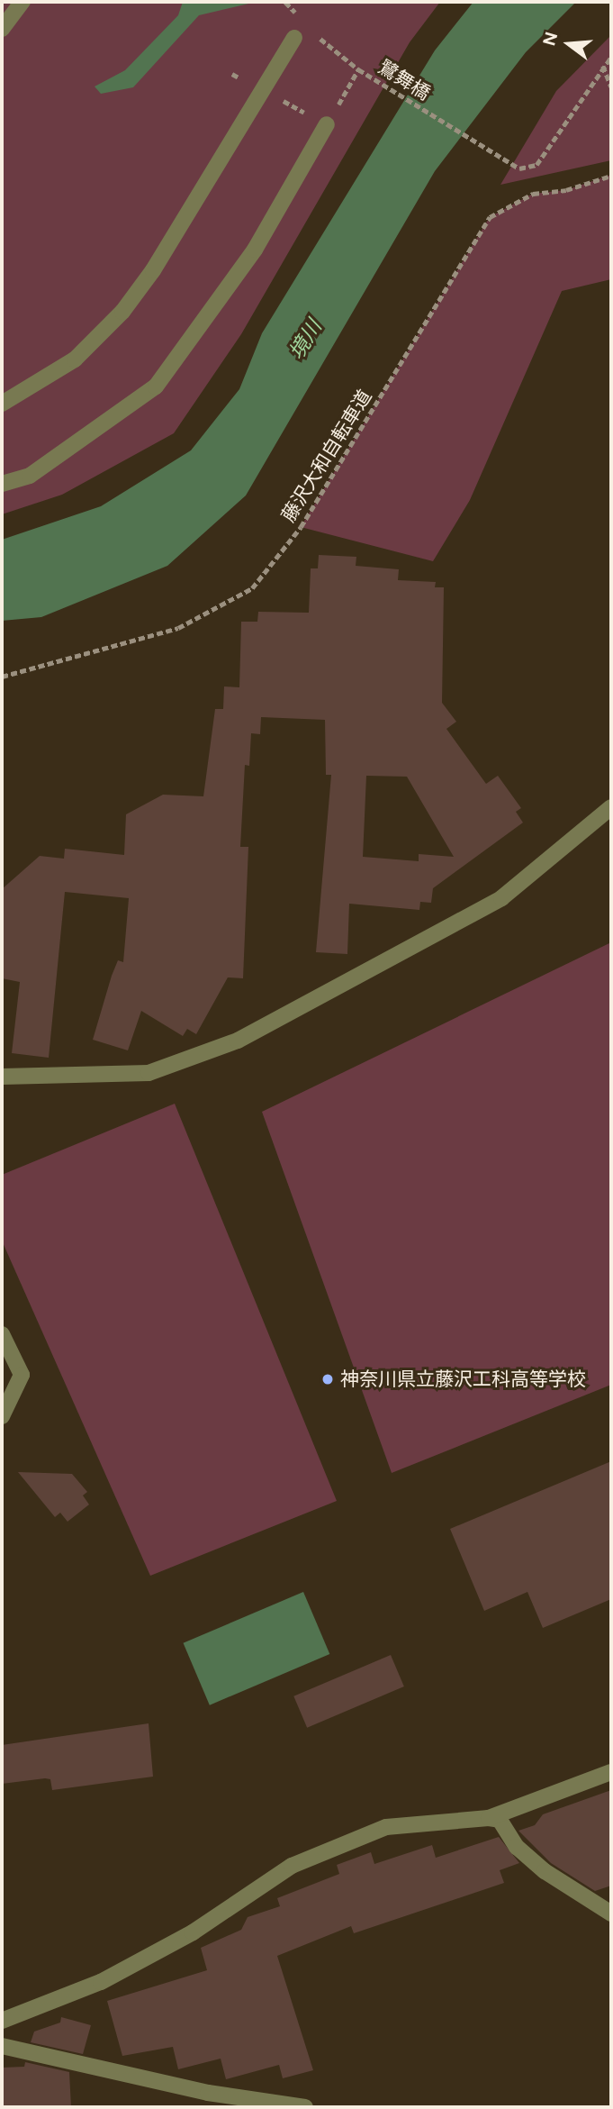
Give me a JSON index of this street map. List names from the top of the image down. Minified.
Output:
{"streets":{"path":["鷺舞橋","藤沢大和自転車道"]},"water":["境川"],"places":["神奈川県立藤沢工科高等学校"],"north":"left"}
